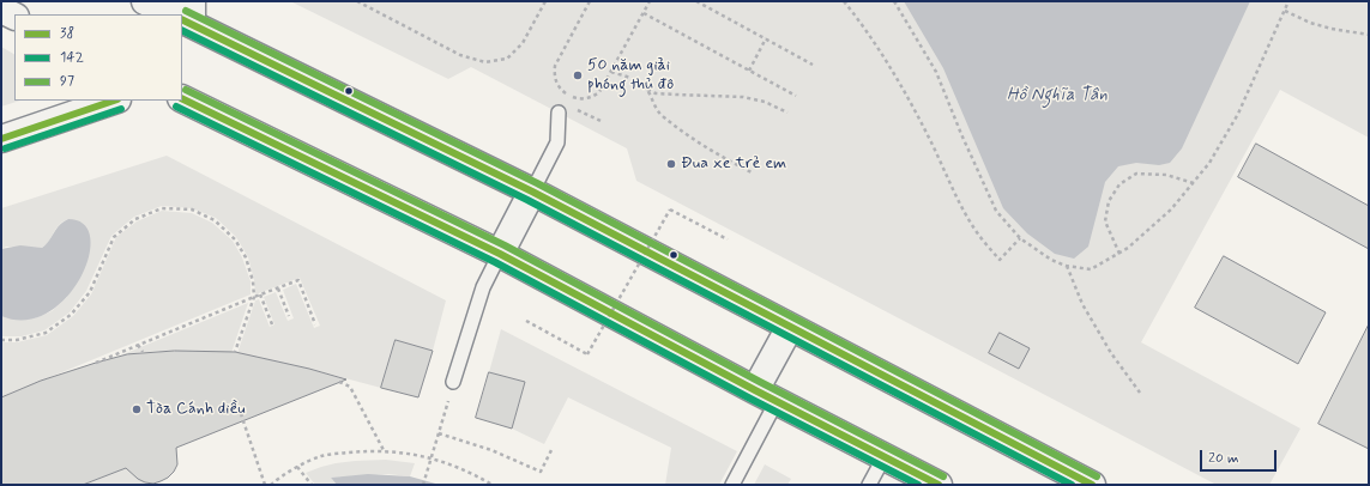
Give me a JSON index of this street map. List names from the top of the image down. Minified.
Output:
{"water":["Hồ Nghĩa Tân"],"places":["50 năm giải phóng thủ đô","Đua xe trẻ em","Tòa Cánh diều"],"lines":["transit line 97","transit line 38","transit line 142"],"legend":["38","142","97"],"scale_bar":"20 m"}
